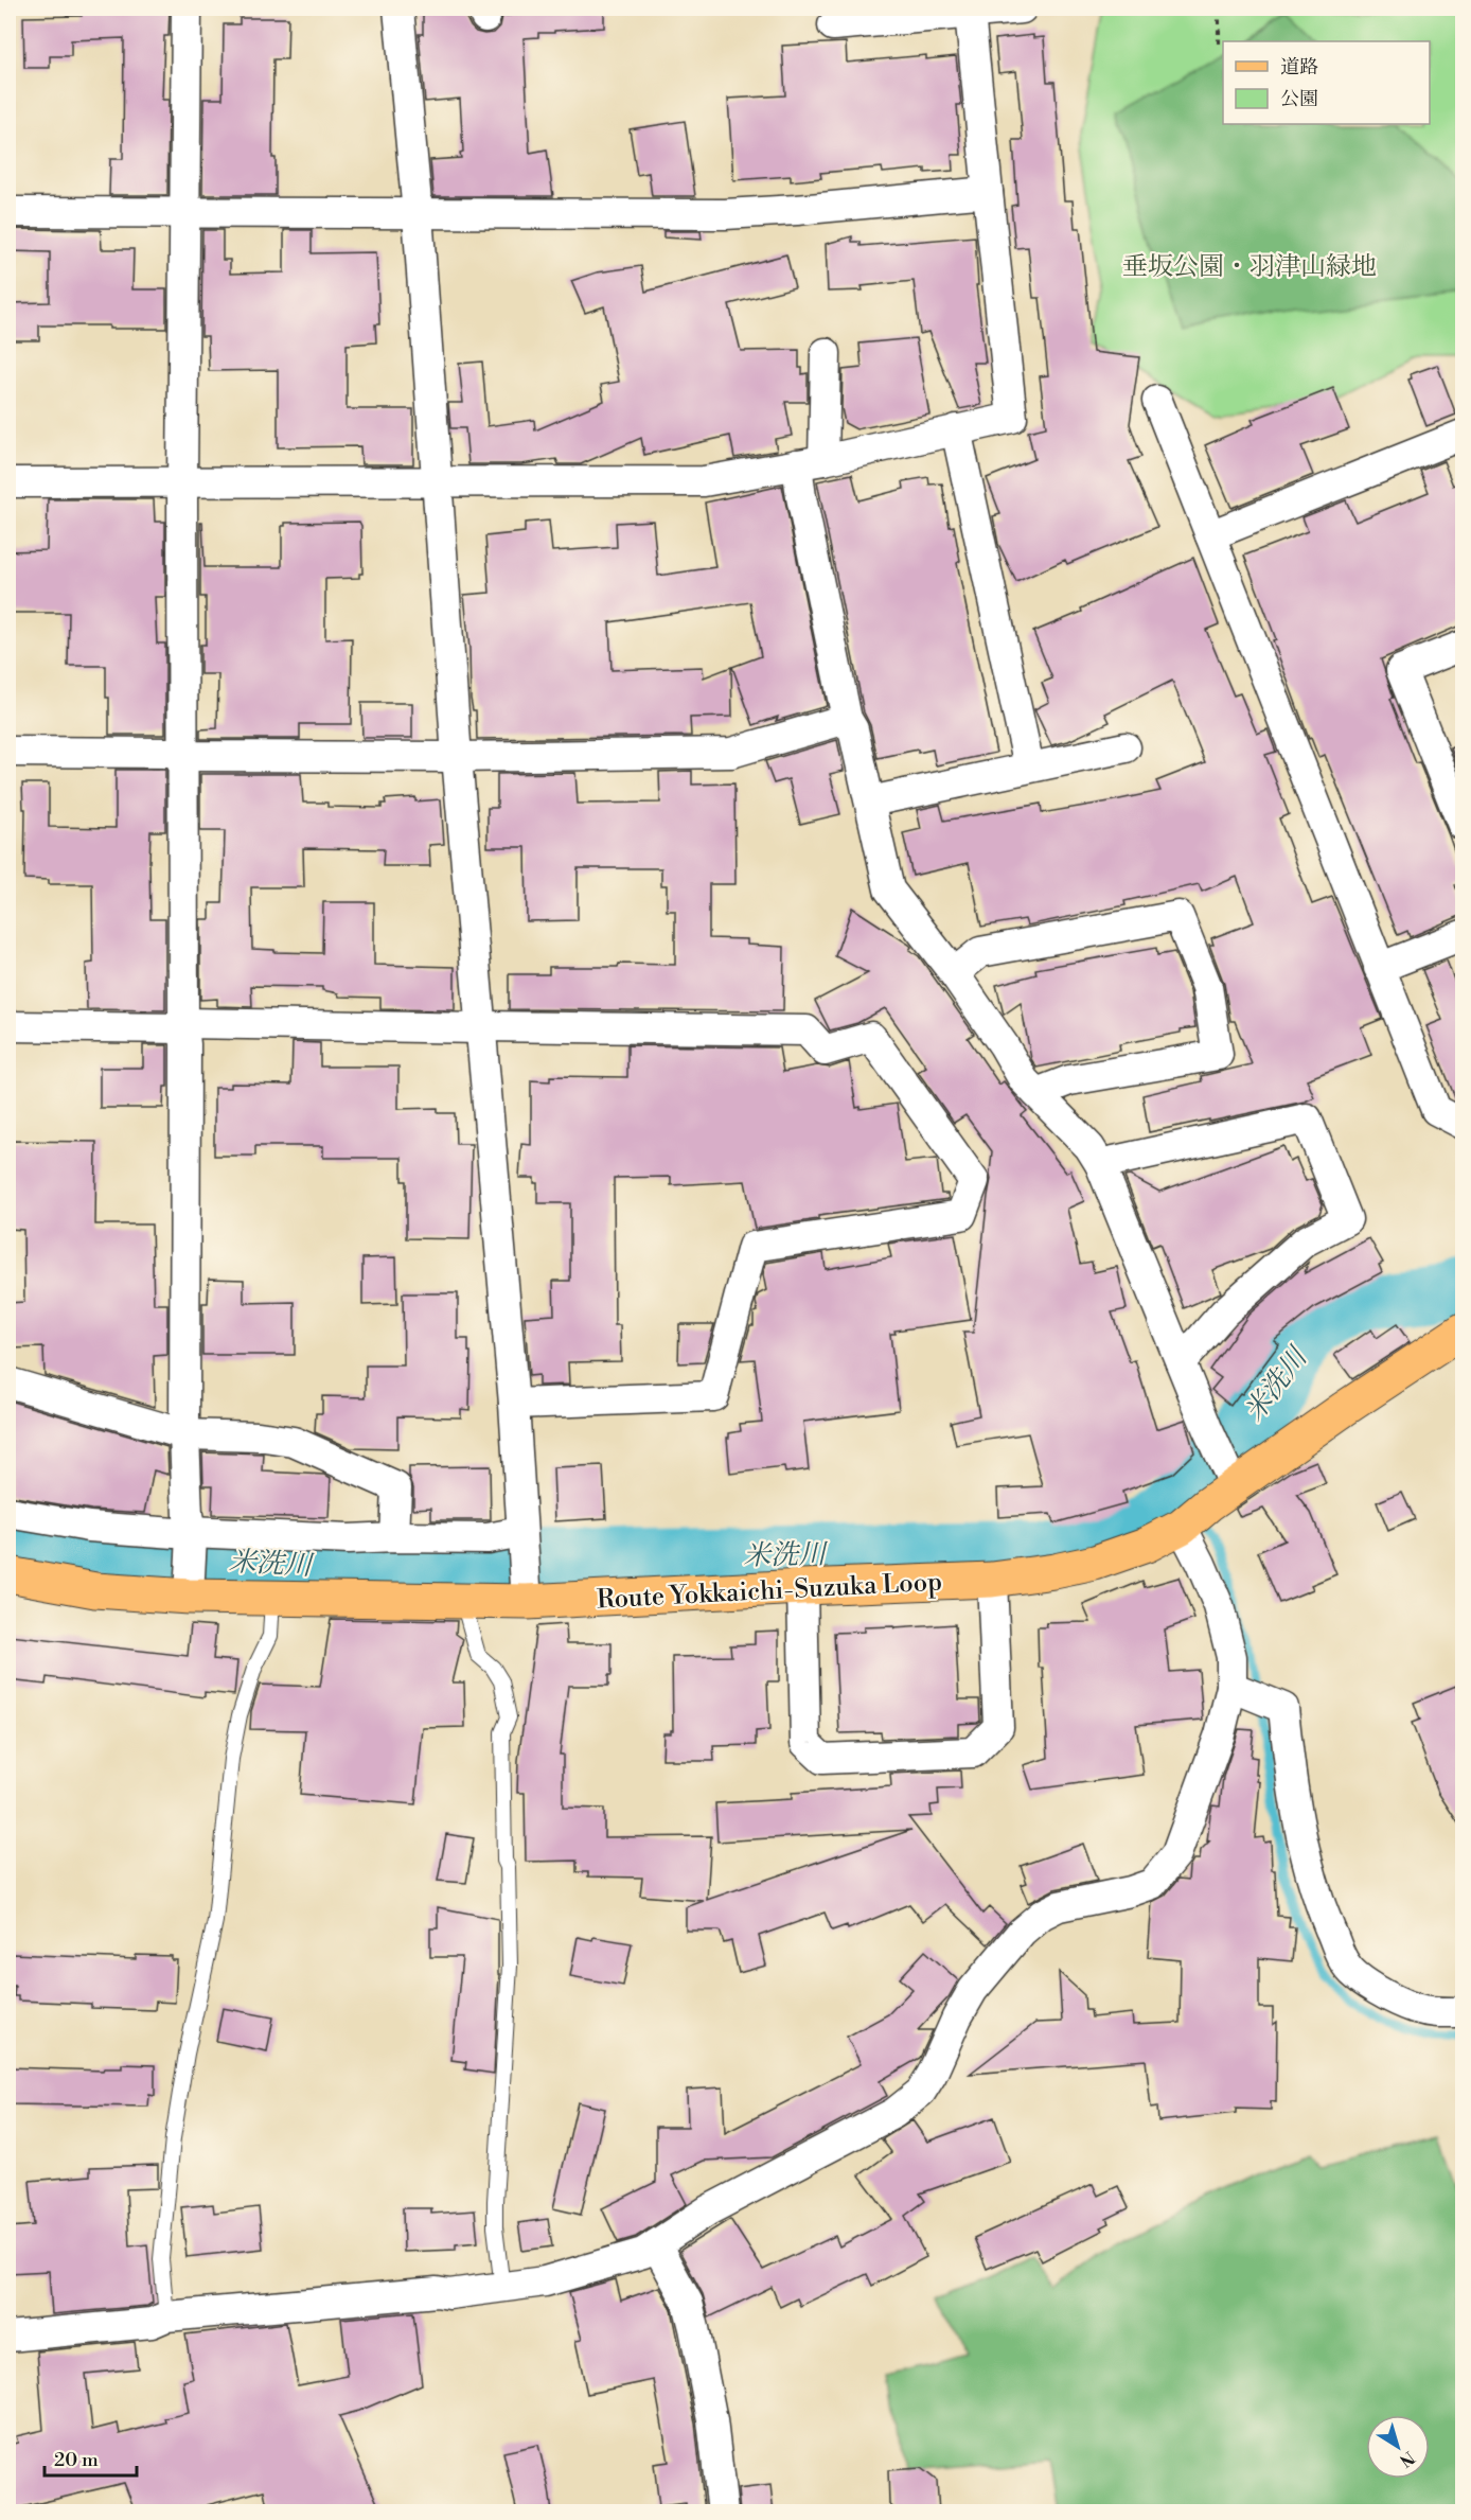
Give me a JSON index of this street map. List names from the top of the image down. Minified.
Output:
{"streets":{"main road":["Route Yokkaichi-Suzuka Loop"]},"water":["米洗川"],"parks":["垂坂公園・羽津山緑地"],"legend":["道路","公園"],"scale_bar":"20 m","north":"bottom right"}
